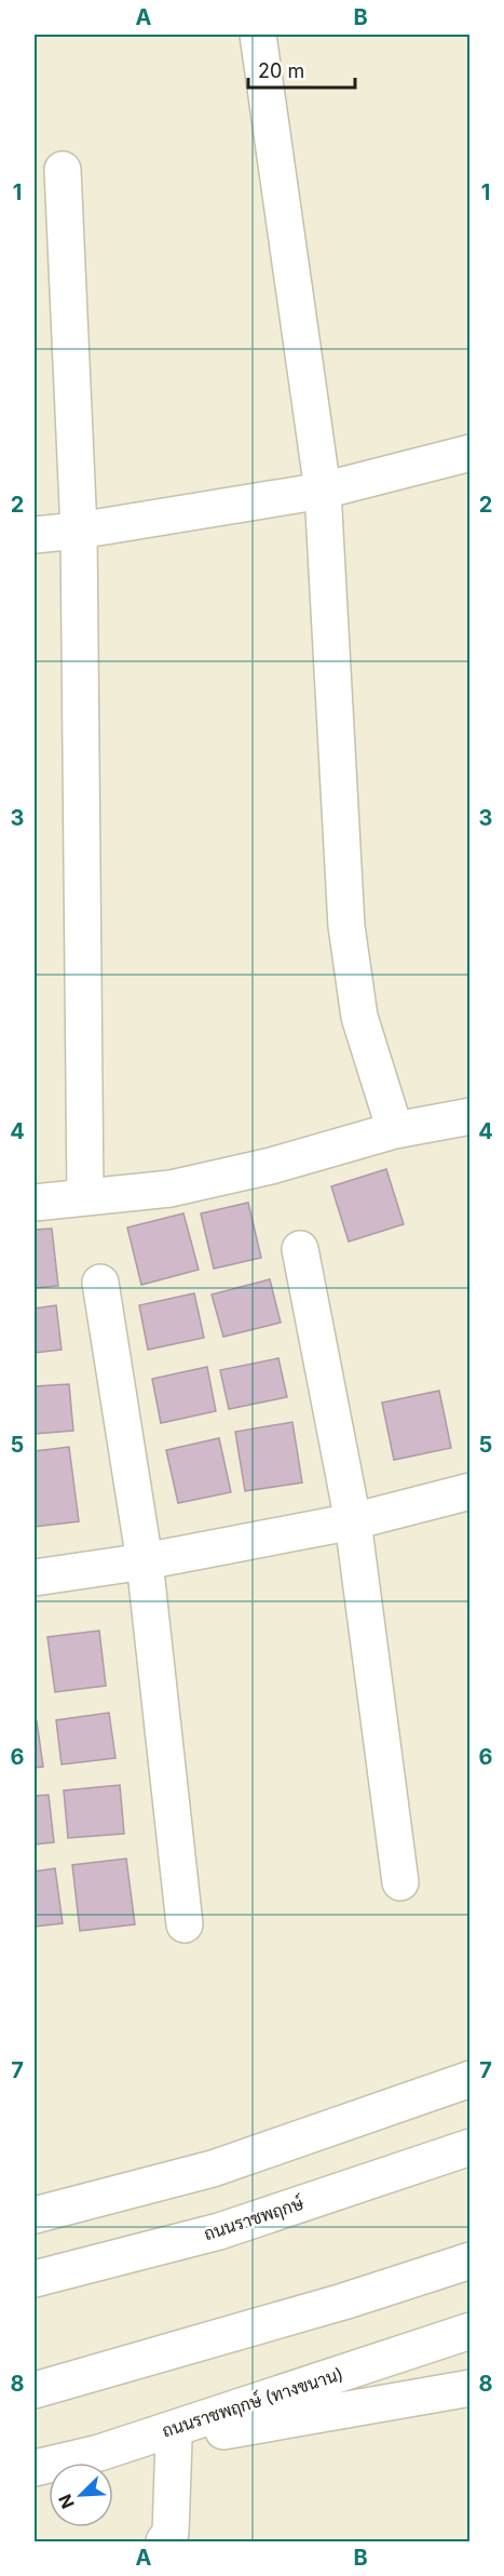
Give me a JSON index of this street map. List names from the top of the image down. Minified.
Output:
{"streets":{"street":["ถนนราชพฤกษ์","ถนนราชพฤกษ์ (ทางขนาน)"]},"scale_bar":"20 m","north":"bottom left","grid":{"columns":["A","B"],"rows":["1","2","3","4","5","6","7","8"]}}
